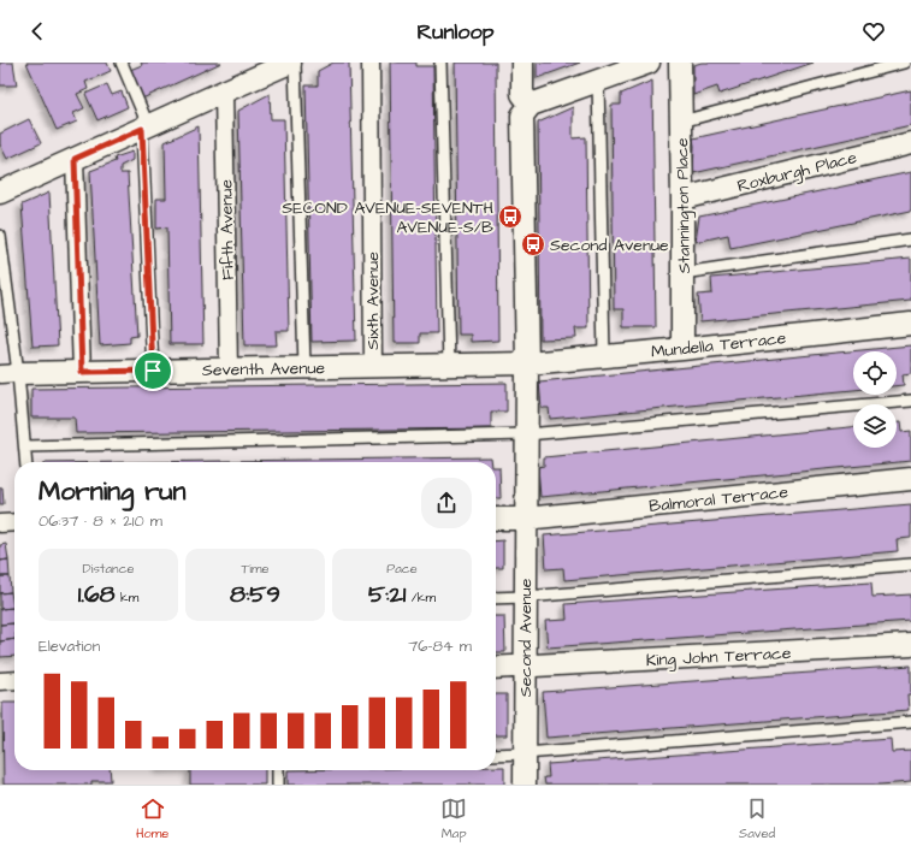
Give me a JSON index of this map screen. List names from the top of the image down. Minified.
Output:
{"streets":{"street":["Roxburgh Place","Stannington Place","Fifth Avenue","Sixth Avenue","Mundella Terrace","Seventh Avenue","Balmoral Terrace","Second Avenue","King John Terrace"]},"crossings":[["Roxburgh Place","Stannington Place"],["Stannington Place","Mundella Terrace"],["Fifth Avenue","Seventh Avenue"],["Sixth Avenue","Seventh Avenue"],["Mundella Terrace","Seventh Avenue"],["Mundella Terrace","Second Avenue"],["Seventh Avenue","Second Avenue"],["Balmoral Terrace","Second Avenue"],["Second Avenue","King John Terrace"]],"places":{"bus stop":["SECOND AVENUE-SEVENTH AVENUE-S/B","Second Avenue"]},"page":{"header":"Runloop","heading":["Morning run","06:37 · 8 × 210 m"],"stats":[["Distance","1.68 km"],["Time","8:59"],["Pace","5:21 /km"]],"chart":["Elevation","76–84 m"],"tabs":["Home","Map","Saved"]}}
